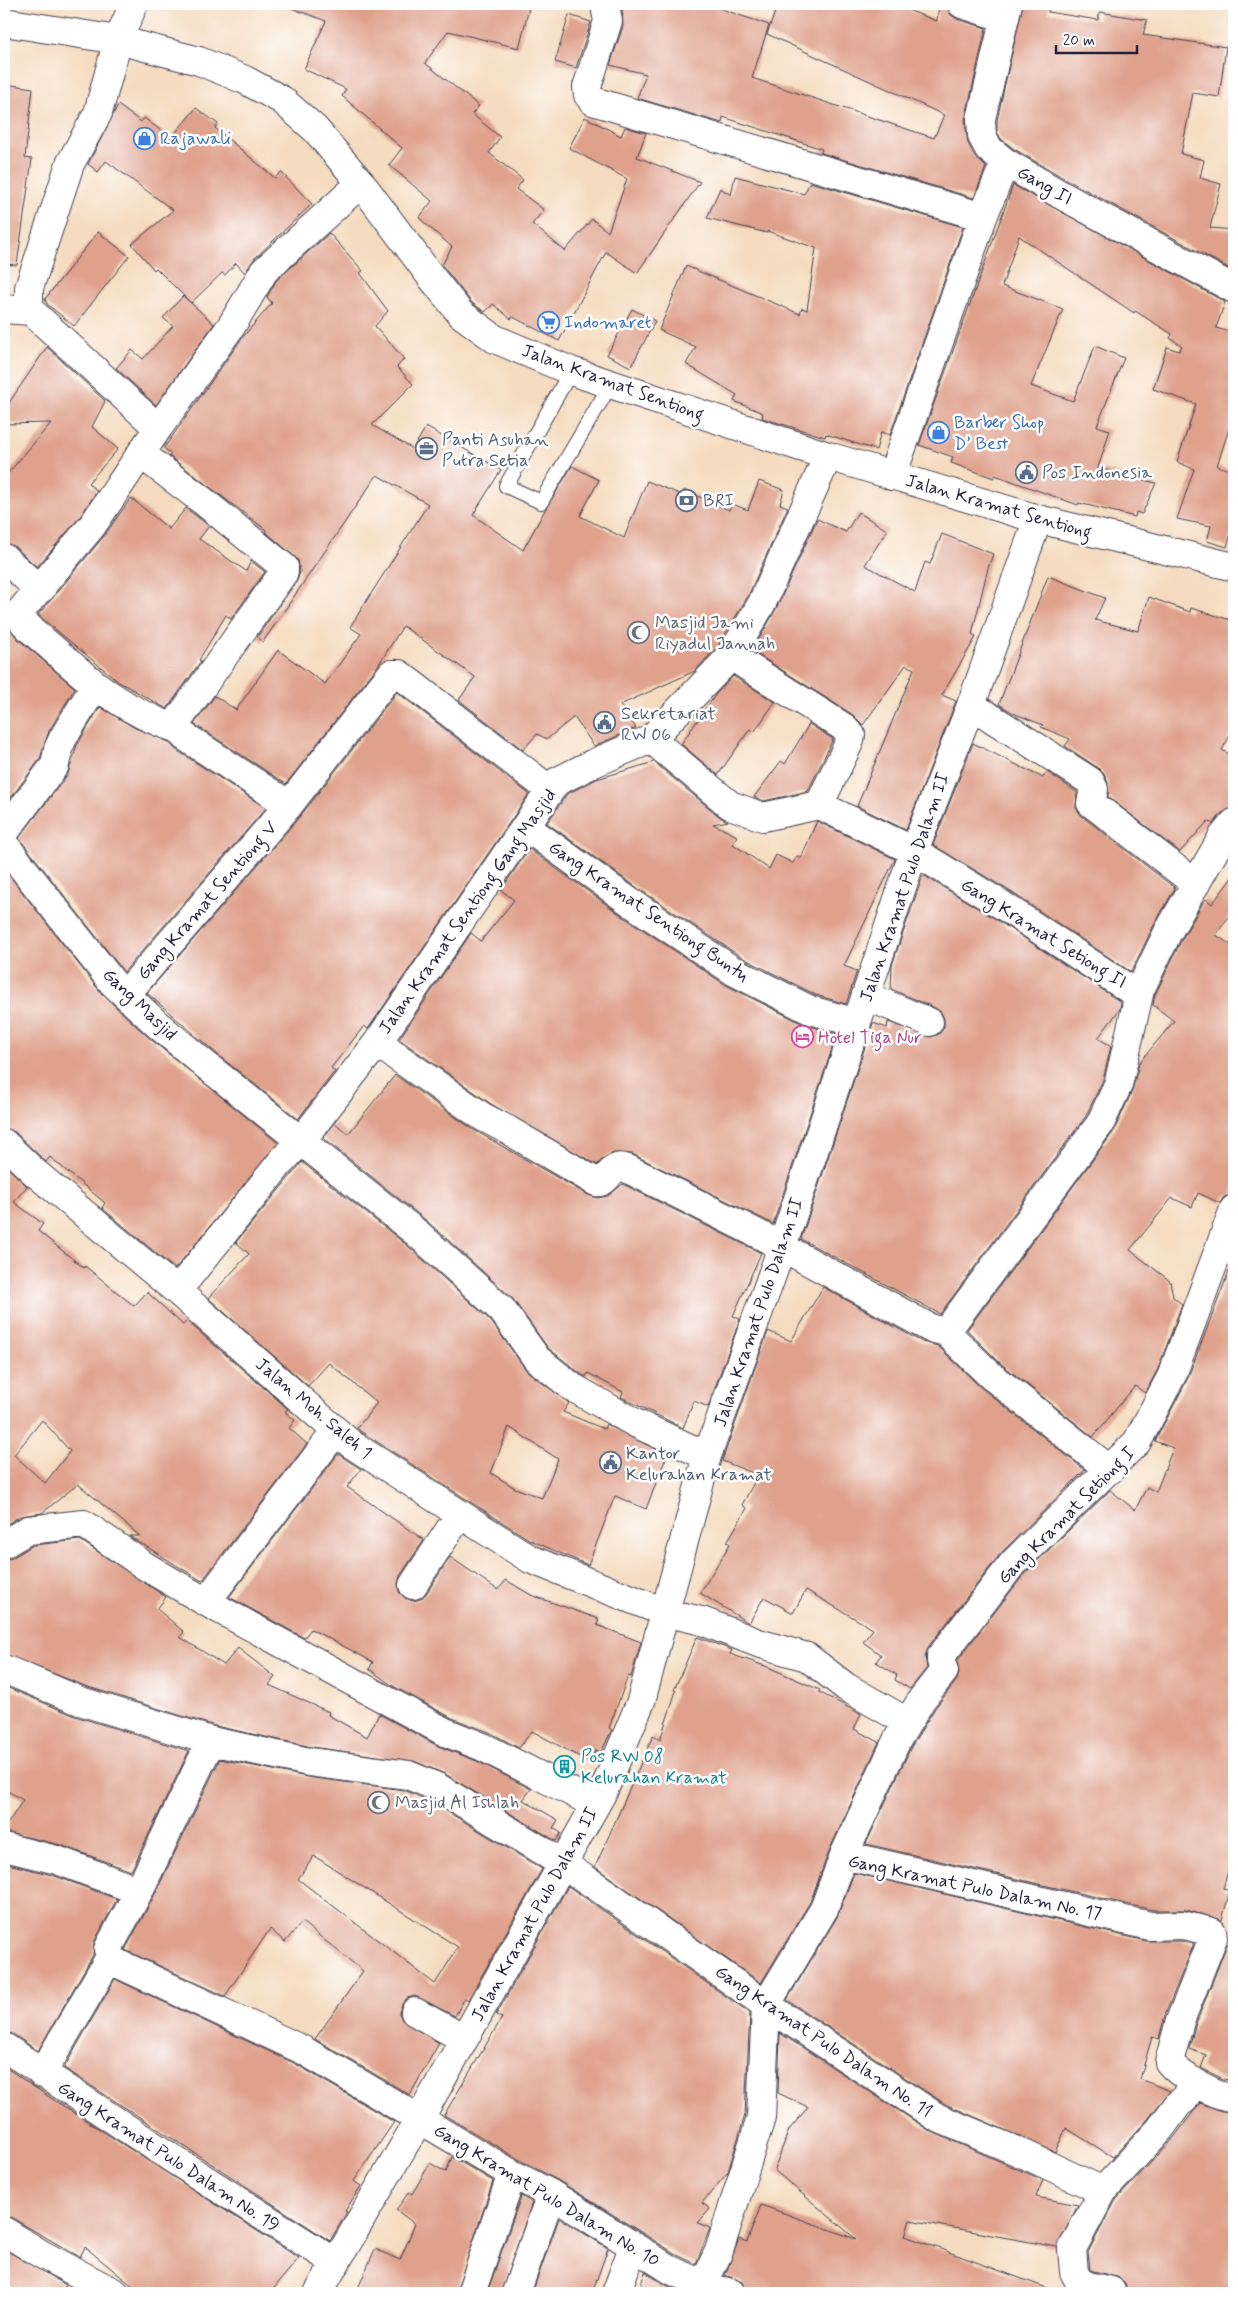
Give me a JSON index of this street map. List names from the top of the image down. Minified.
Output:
{"streets":{"street":["Gang II","Jalan Kramat Sentiong","Jalan Kramat Pulo Dalam II","Gang Kramat Sentiong V","Jalan Kramat Sentiong Gang Masjid","Gang Kramat Sentiong Buntu","Gang Kramat Setiong II","Gang Masjid","Jalan Moh. Saleh 1","Gang Kramat Setiong I","Gang Kramat Pulo Dalam No. 17","Gang Kramat Pulo Dalam No. 11","Gang Kramat Pulo Dalam No. 19","Gang Kramat Pulo Dalam No. 10"]},"crossings":[["Jalan Kramat Sentiong","Jalan Kramat Pulo Dalam II"],["Jalan Kramat Sentiong","Jalan Kramat Sentiong Gang Masjid"],["Jalan Kramat Pulo Dalam II","Gang Kramat Sentiong Buntu"],["Jalan Kramat Pulo Dalam II","Gang Kramat Setiong II"],["Jalan Kramat Pulo Dalam II","Jalan Moh. Saleh 1"],["Jalan Kramat Pulo Dalam II","Gang Kramat Pulo Dalam No. 11"],["Jalan Kramat Pulo Dalam II","Gang Kramat Pulo Dalam No. 19"],["Jalan Kramat Pulo Dalam II","Gang Kramat Pulo Dalam No. 10"],["Gang Kramat Sentiong V","Jalan Kramat Sentiong Gang Masjid"],["Gang Kramat Sentiong V","Gang Masjid"],["Jalan Kramat Sentiong Gang Masjid","Gang Kramat Sentiong Buntu"],["Jalan Kramat Sentiong Gang Masjid","Gang Masjid"],["Jalan Kramat Sentiong Gang Masjid","Jalan Moh. Saleh 1"],["Jalan Moh. Saleh 1","Gang Kramat Setiong I"],["Gang Kramat Setiong I","Gang Kramat Pulo Dalam No. 17"],["Gang Kramat Pulo Dalam No. 17","Gang Kramat Pulo Dalam No. 11"]],"places":{"shop":["Rajawali","Barber Shop D’ Best"],"supermarket":["Indomaret"],"office":["Panti Asuhan Putra Setia"],"public building":["Pos Indonesia","Sekretariat RW 06","Kantor Kelurahan Kramat"],"bank":["BRI"],"mosque":["Masjid Jami Riyadul Jannah","Masjid Al Ishlah"],"hotel":["Hotel Tiga Nur"],"building":["Pos RW 08 Kelurahan Kramat"]},"scale_bar":"20 m"}
